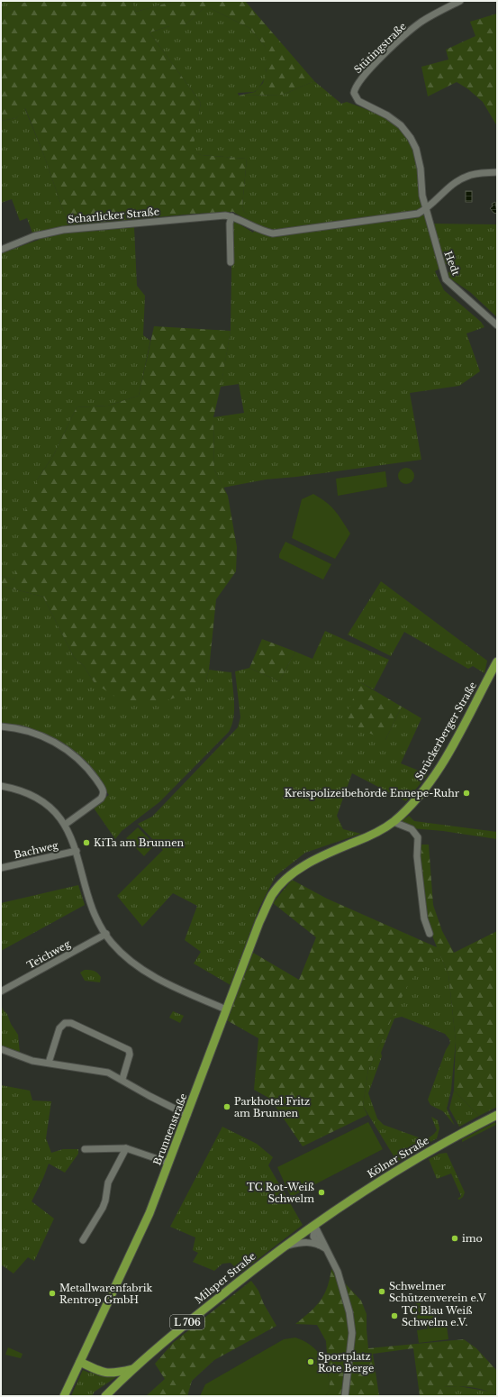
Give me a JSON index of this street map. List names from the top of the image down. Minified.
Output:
{"streets":{"main road":["Strückerberger Straße","Brunnenstraße","Kölner Straße","Milsper Straße","L 706"],"street":["Stütingstraße","Scharlicker Straße","Hedt","Bachweg","Teichweg"]},"crossings":[["Stütingstraße","Hedt"],["Strückerberger Straße","Brunnenstraße"],["Kölner Straße","Milsper Straße"]],"places":["Kreispolizeibehörde Ennepe-Ruhr","KiTa am Brunnen","Parkhotel Fritz am Brunnen","TC Rot-Weiß Schwelm","imo","Schwelmer Schützenverein e.V","Metallwarenfabrik Rentrop GmbH","TC Blau Weiß Schwelm e.V.","Sportplatz Rote Berge"]}
